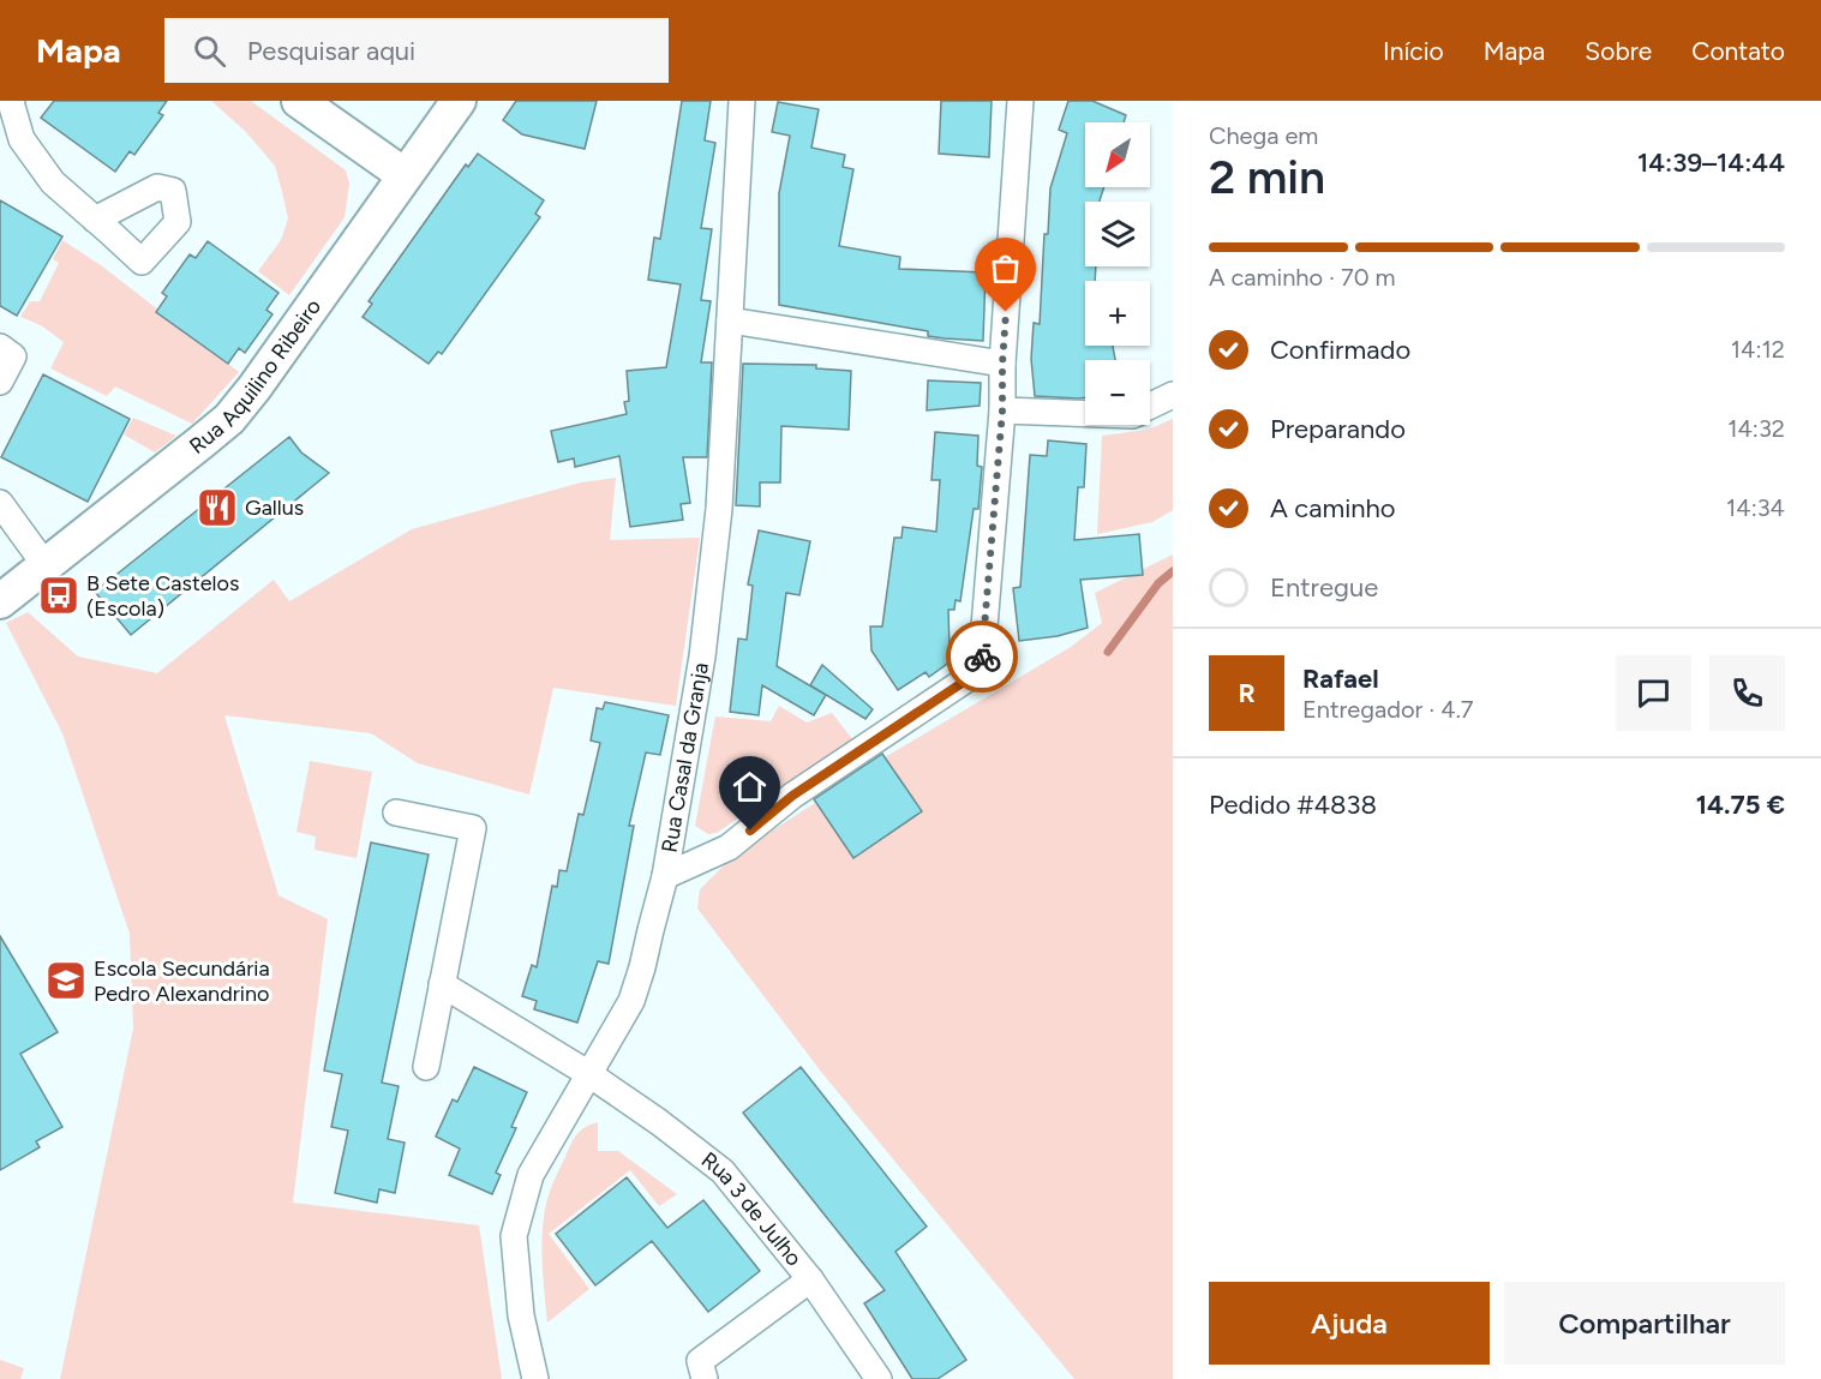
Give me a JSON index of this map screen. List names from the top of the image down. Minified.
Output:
{"streets":{"street":["Rua Aquilino Ribeiro","Rua Casal da Granja","Rua 3 de Julho"]},"crossings":[["Rua Casal da Granja","Rua 3 de Julho"]],"places":{"restaurant":["Gallus"],"bus stop":["B Sete Castelos (Escola)"],"school or university":["Escola Secundária Pedro Alexandrino"]},"north":"bottom left","page":{"header":"Mapa","search":"Pesquisar aqui","nav":["Início","Mapa","Sobre","Contato"],"heading":["2 min","Chega em","14:39–14:44"],"panel":["Rafael","Entregador · 4.7","Pedido #4838","14.75 €"],"map_buttons":["+","−"],"bar":"A caminho · 70 m","list":[["Confirmado","14:12"],["Preparando","14:32"],["A caminho","14:34"],"Entregue"],"round":"R","buttons":["Ajuda","Compartilhar"]}}
